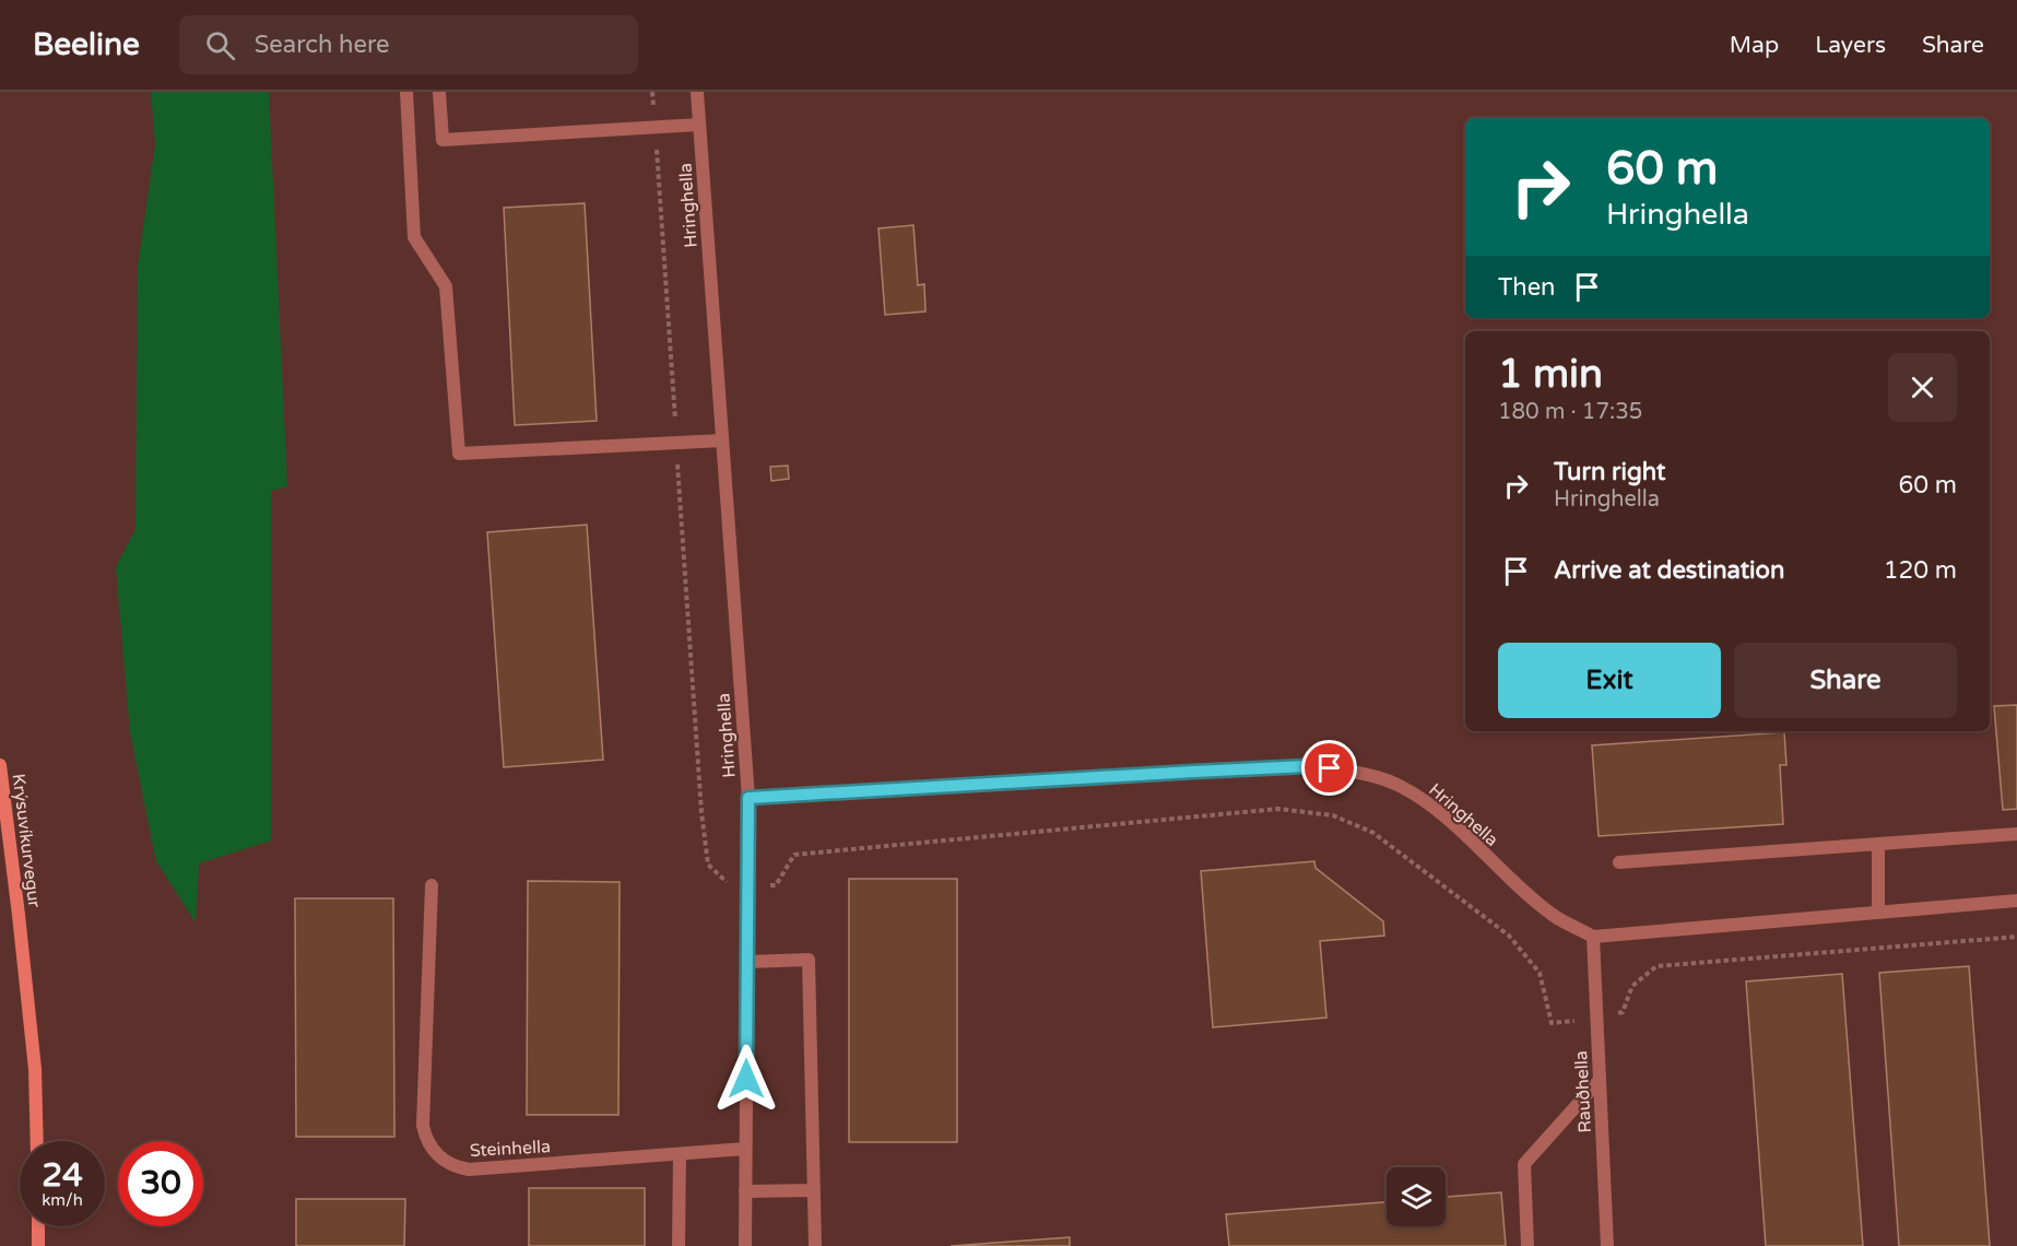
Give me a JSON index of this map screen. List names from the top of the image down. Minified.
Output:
{"streets":{"main road":["Krýsuvíkurvegur"],"street":["Hringhella","Rauðhella","Steinhella"]},"crossings":[["Hringhella","Rauðhella"]],"page":{"header":"Beeline","search":"Search here","nav":["Map","Layers","Share"],"turn":["60 m","Hringhella"],"then":"Then","heading":["1 min","180 m · 17:35"],"list":[{"name":"Turn right","note":"Hringhella","value":"60 m"},{"name":"Arrive at destination","value":"120 m"}],"buttons":["Exit","Share"],"speed":"24 km/h","limit":"30"}}
